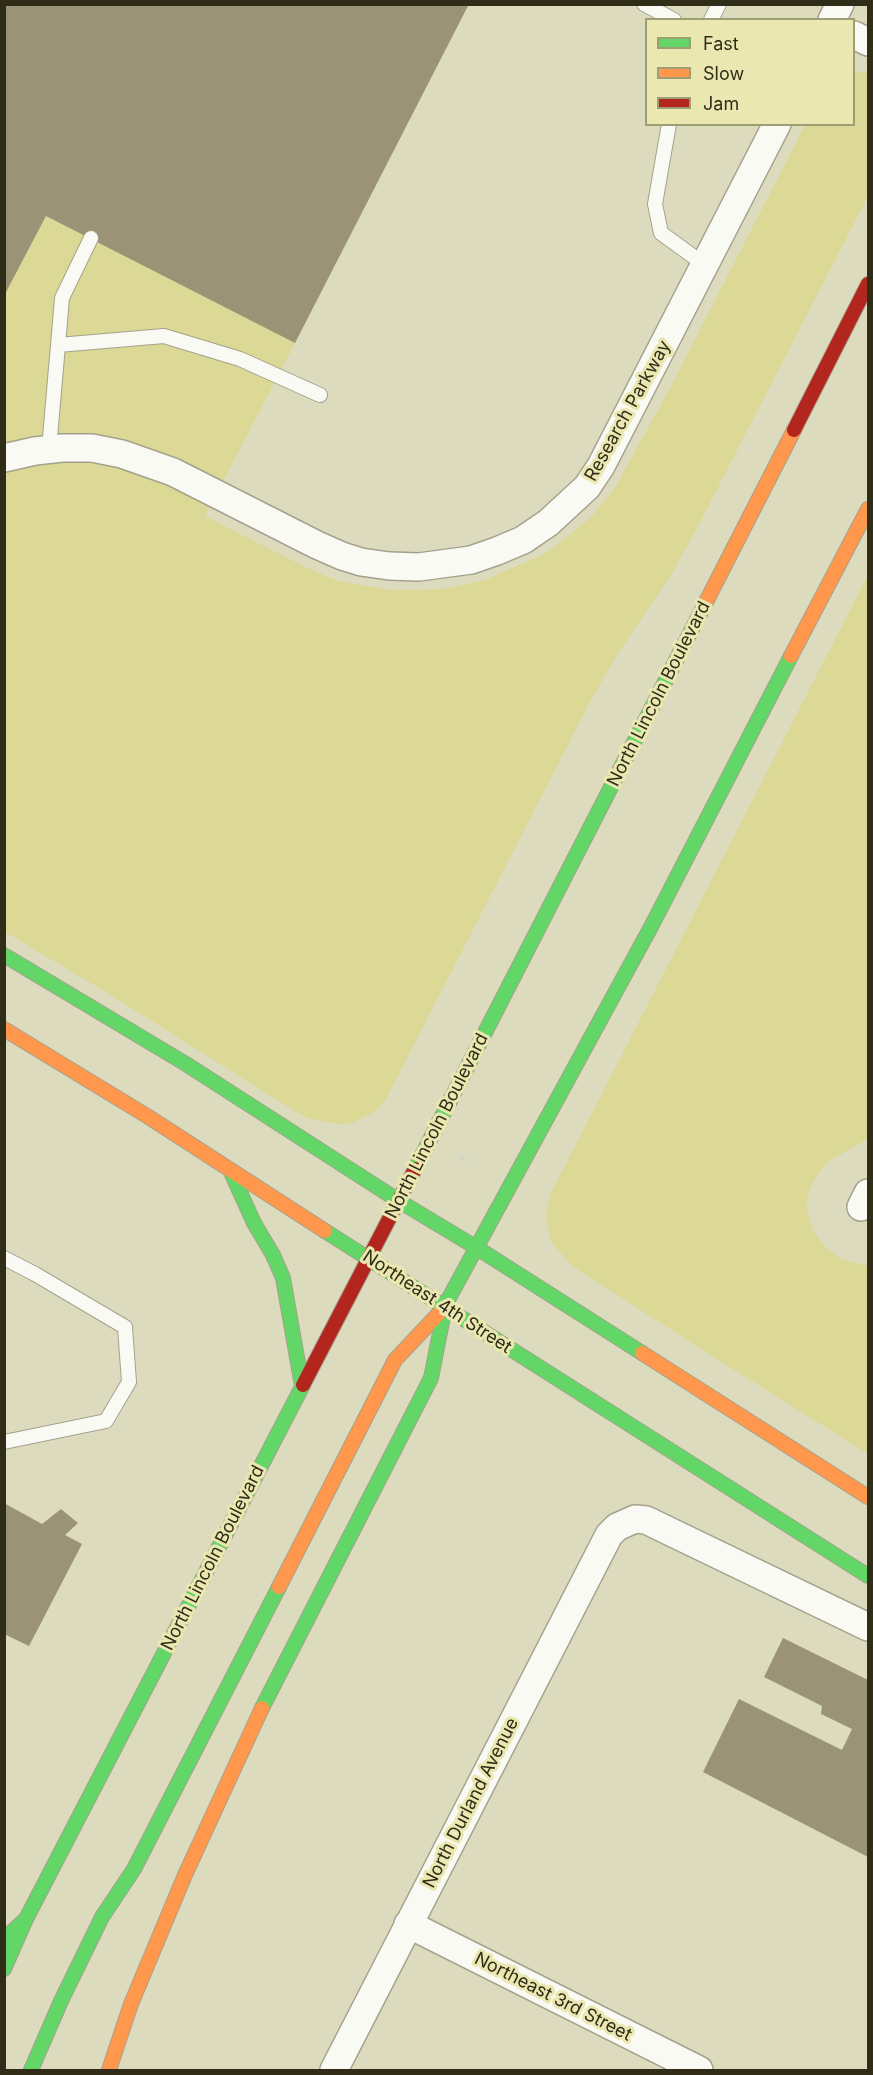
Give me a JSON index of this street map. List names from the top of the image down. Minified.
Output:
{"streets":{"main road":["North Lincoln Boulevard","Northeast 4th Street"],"street":["Research Parkway","North Durland Avenue","Northeast 3rd Street"]},"crossings":[["North Lincoln Boulevard","Northeast 4th Street"],["North Durland Avenue","Northeast 3rd Street"]],"legend":["Fast","Slow","Jam"]}
